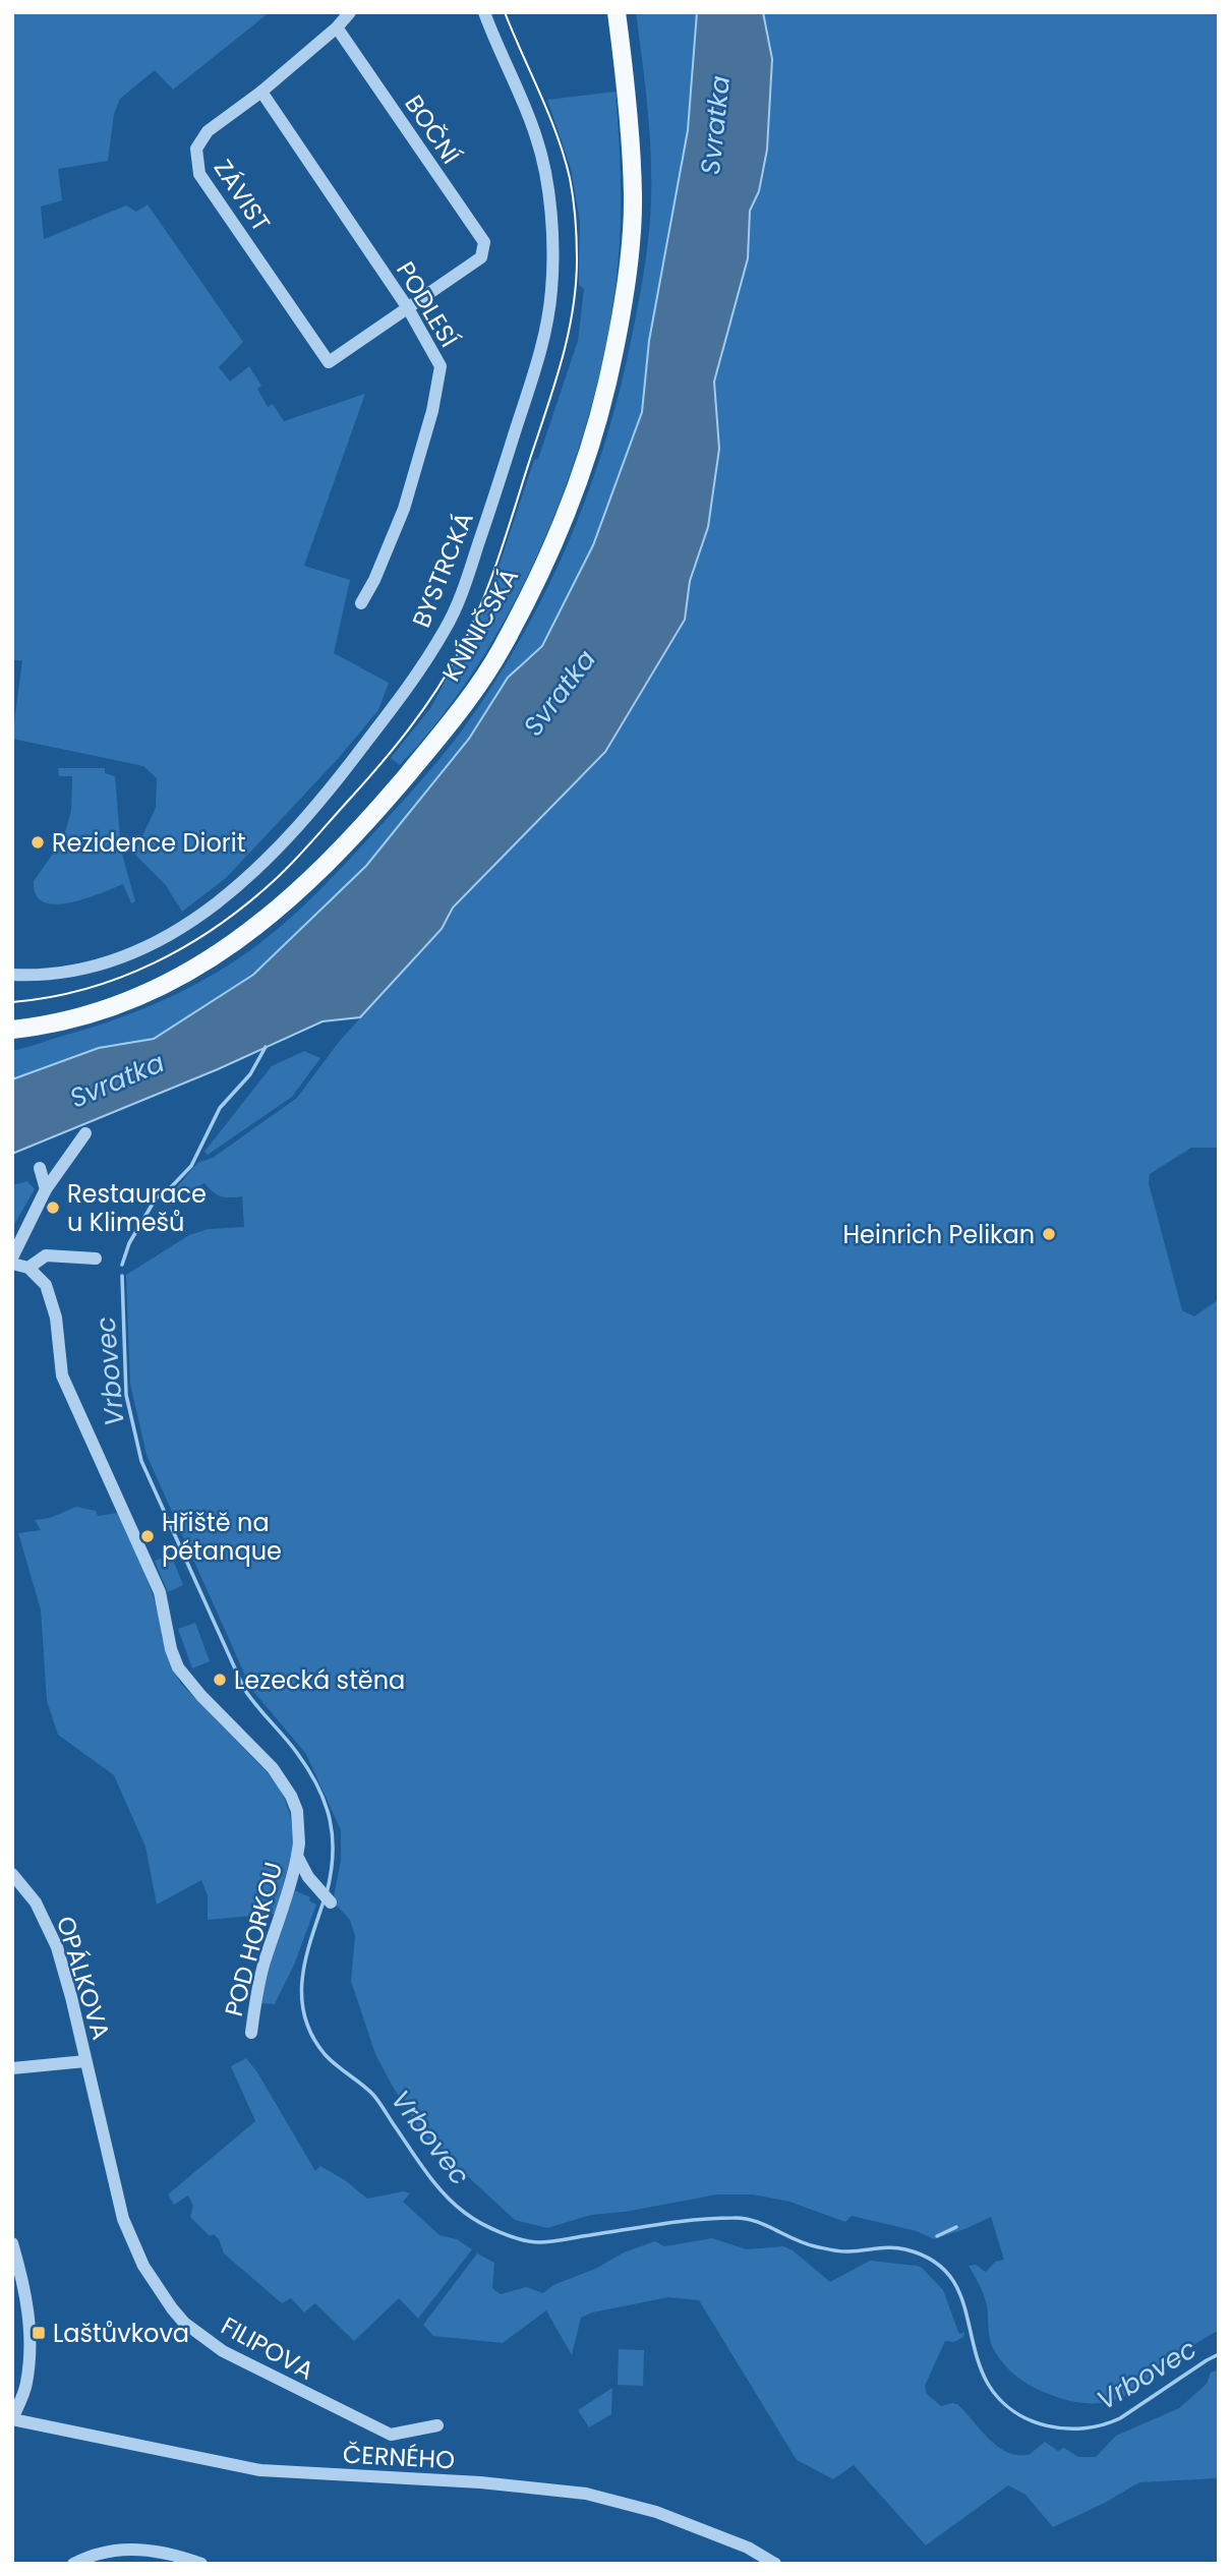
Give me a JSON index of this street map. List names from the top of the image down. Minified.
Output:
{"streets":{"main road":["KNÍNIČSKÁ"],"street":["BOČNÍ","ZÁVIST","PODLESÍ","BYSTRCKÁ","POD HORKOU","OPÁLKOVA","FILIPOVA","ČERNÉHO"]},"crossings":[["BOČNÍ","ZÁVIST"],["BOČNÍ","PODLESÍ"],["ZÁVIST","PODLESÍ"],["OPÁLKOVA","FILIPOVA"]],"water":["Svratka","Vrbovec"],"places":{"other":["Rezidence Diorit","Restaurace u Klimešů","Heinrich Pelikan","Hřiště na pétanque","Lezecká stěna"],"transit":["Laštůvkova"]}}
